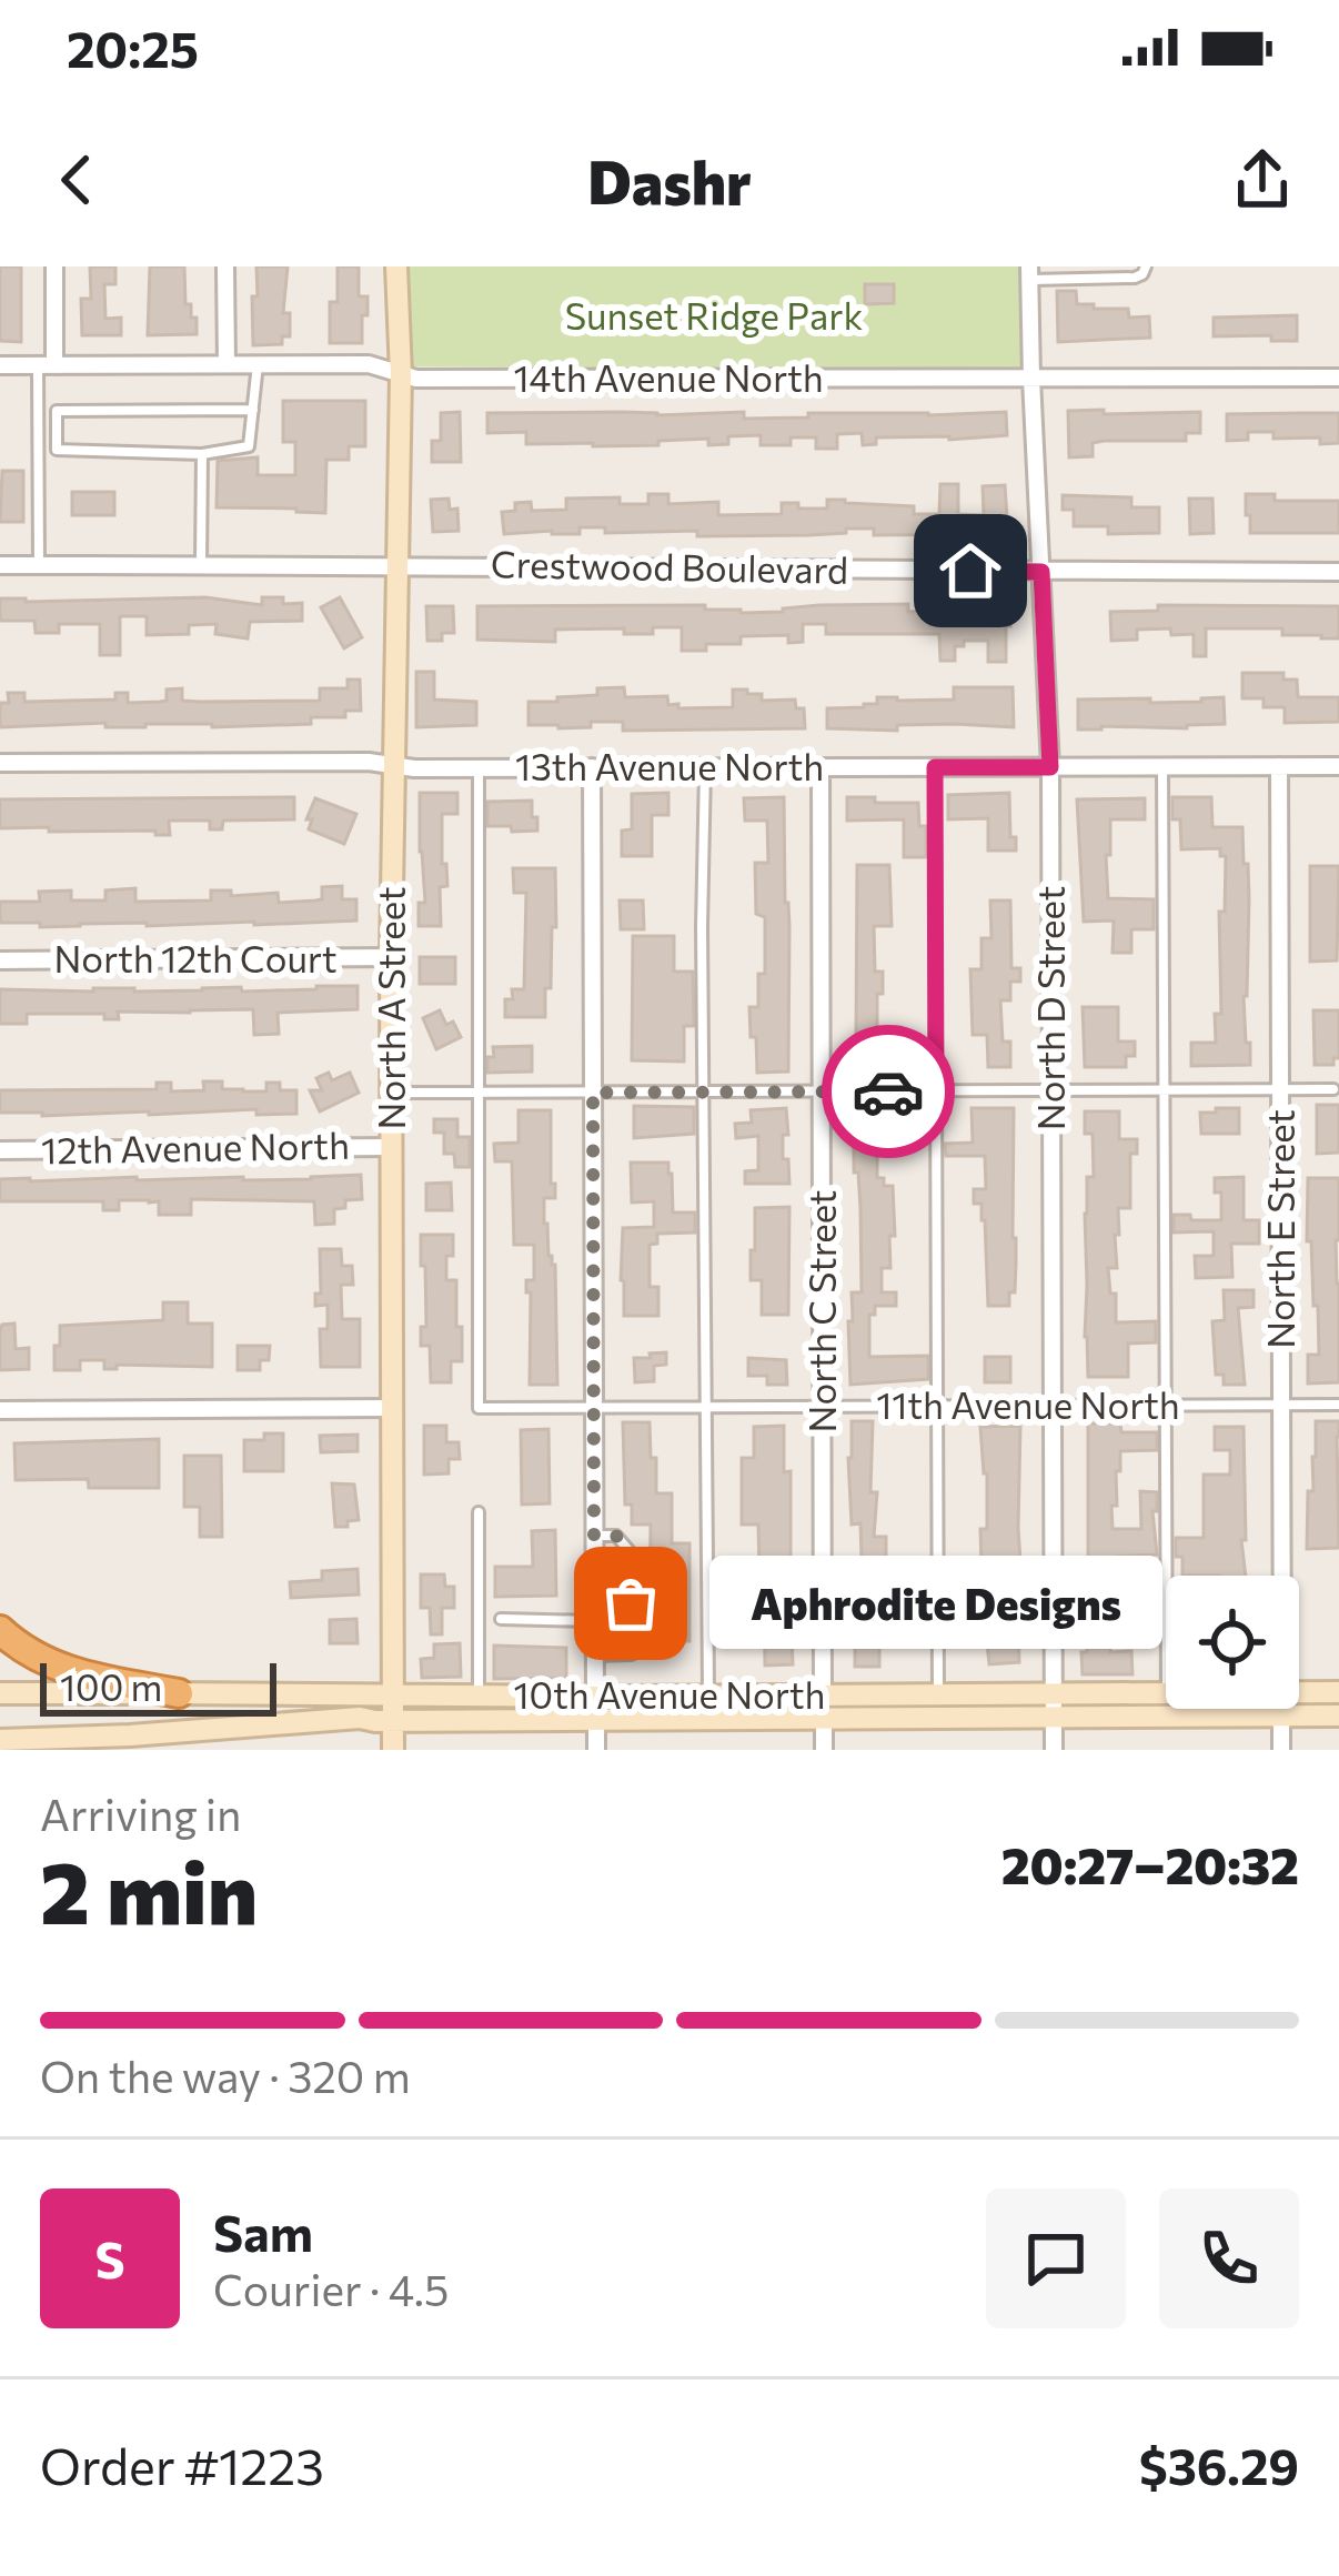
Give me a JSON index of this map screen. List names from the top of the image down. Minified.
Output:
{"streets":{"main road":["North A Street","10th Avenue North"],"street":["14th Avenue North","Crestwood Boulevard","13th Avenue North","North 12th Court","North D Street","12th Avenue North","North E Street","North C Street"],"lane":["11th Avenue North"]},"crossings":[["14th Avenue North","North A Street"],["14th Avenue North","North D Street"],["Crestwood Boulevard","North A Street"],["Crestwood Boulevard","North D Street"],["13th Avenue North","North A Street"],["13th Avenue North","North D Street"],["13th Avenue North","North E Street"],["13th Avenue North","North C Street"],["North 12th Court","North A Street"],["North A Street","12th Avenue North"],["North A Street","10th Avenue North"],["North D Street","12th Avenue North"],["North D Street","11th Avenue North"],["North D Street","10th Avenue North"],["12th Avenue North","North E Street"],["12th Avenue North","North C Street"],["12th Avenue North","11th Avenue North"],["North E Street","11th Avenue North"],["North C Street","11th Avenue North"],["North C Street","10th Avenue North"]],"parks":["Sunset Ridge Park"],"places":["Aphrodite Designs"],"scale_bar":"100 m","page":{"status":"20:25","header":"Dashr","bubble":"Aphrodite Designs","scale":"100 m","heading":["2 min","Arriving in","20:27–20:32"],"panel":["Sam","Courier · 4.5","Order #1223","$36.29"],"bar":"On the way · 320 m","round":"S"}}
